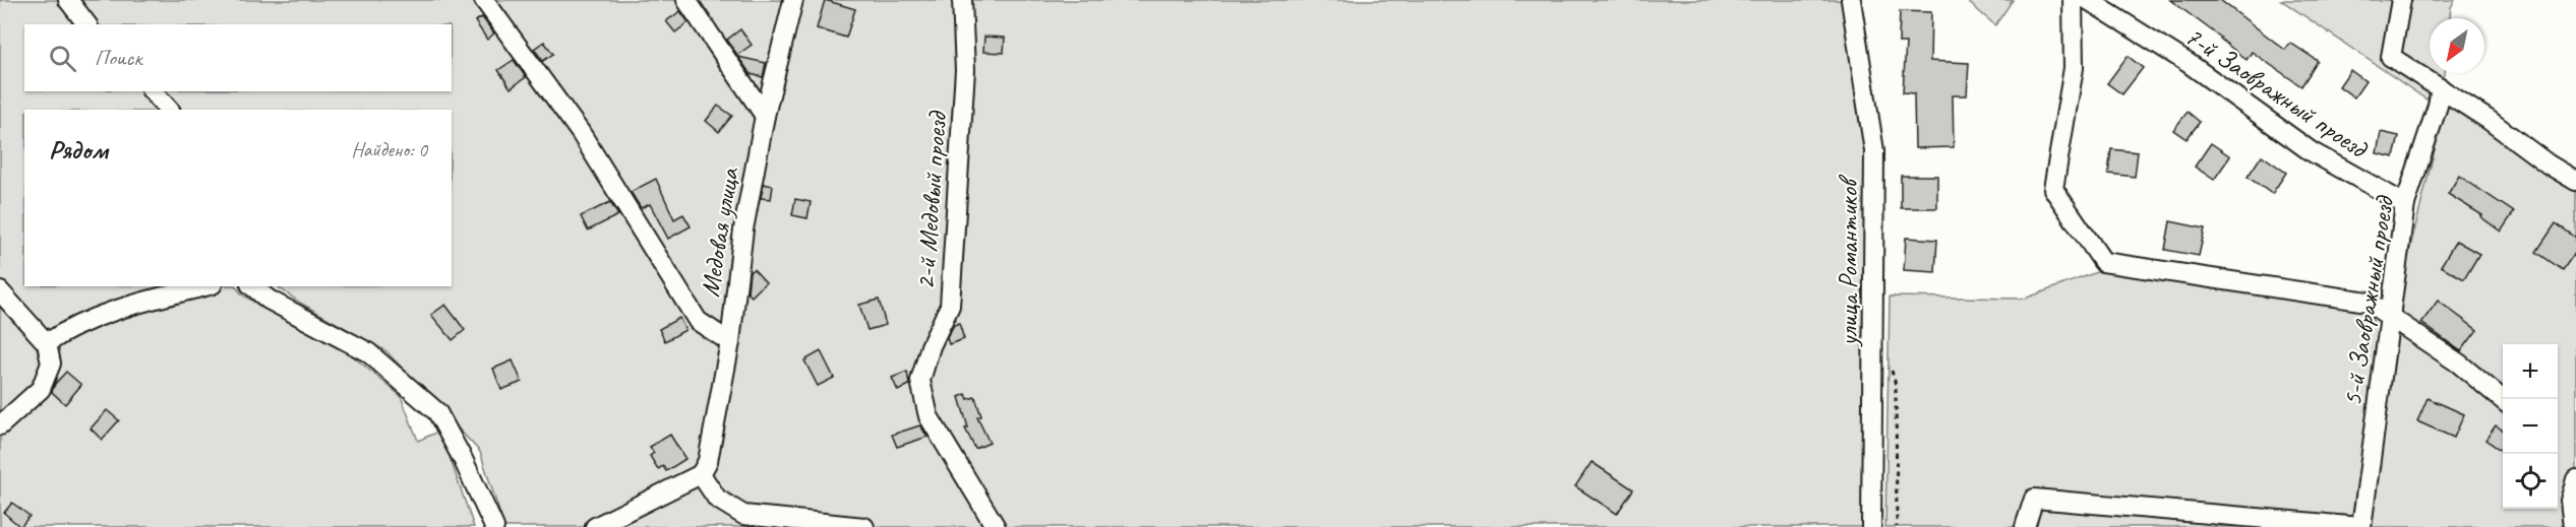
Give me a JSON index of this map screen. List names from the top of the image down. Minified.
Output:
{"streets":{"street":["7-й Заовражный проезд","2-й Медовый проезд","Медовая улица","улица Романтиков","5-й Заовражный проезд"]},"crossings":[["7-й Заовражный проезд","5-й Заовражный проезд"]],"north":"bottom left","page":{"search":"Поиск","heading":["Рядом","Найдено: 0"],"map_buttons":["+","−"]}}
